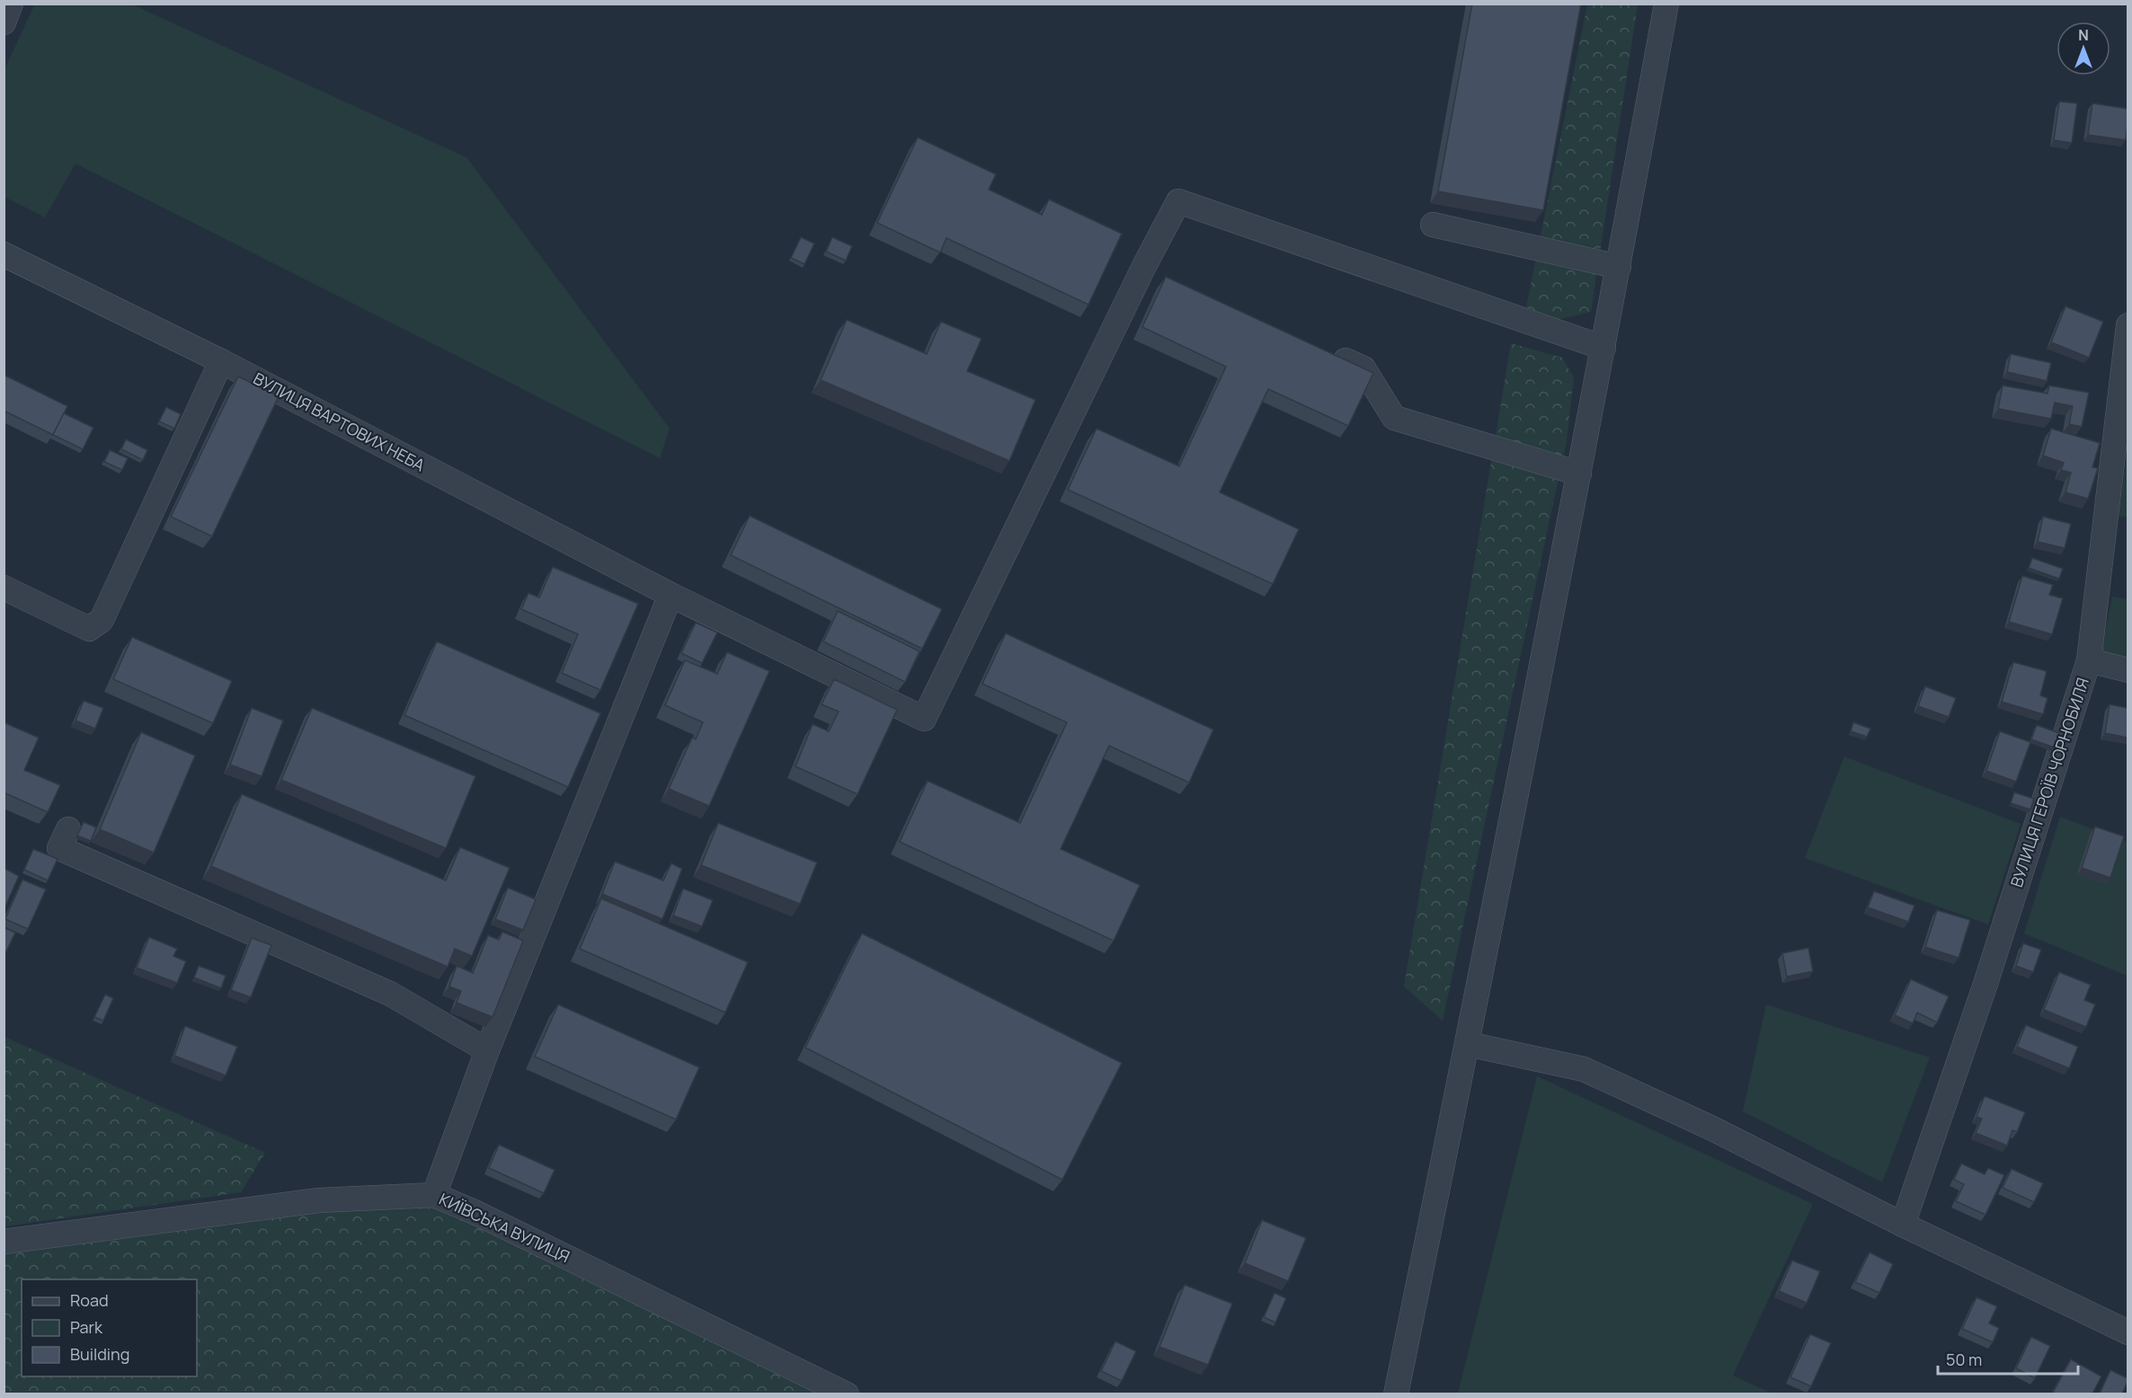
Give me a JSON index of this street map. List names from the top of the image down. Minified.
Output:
{"streets":{"street":["ВУЛИЦЯ ВАРТОВИХ НЕБА","ВУЛИЦЯ ГЕРОЇВ ЧОРНОБИЛЯ","КИЇВСЬКА ВУЛИЦЯ"]},"legend":["Road","Park","Building"],"scale_bar":"50 m","north":"top"}
